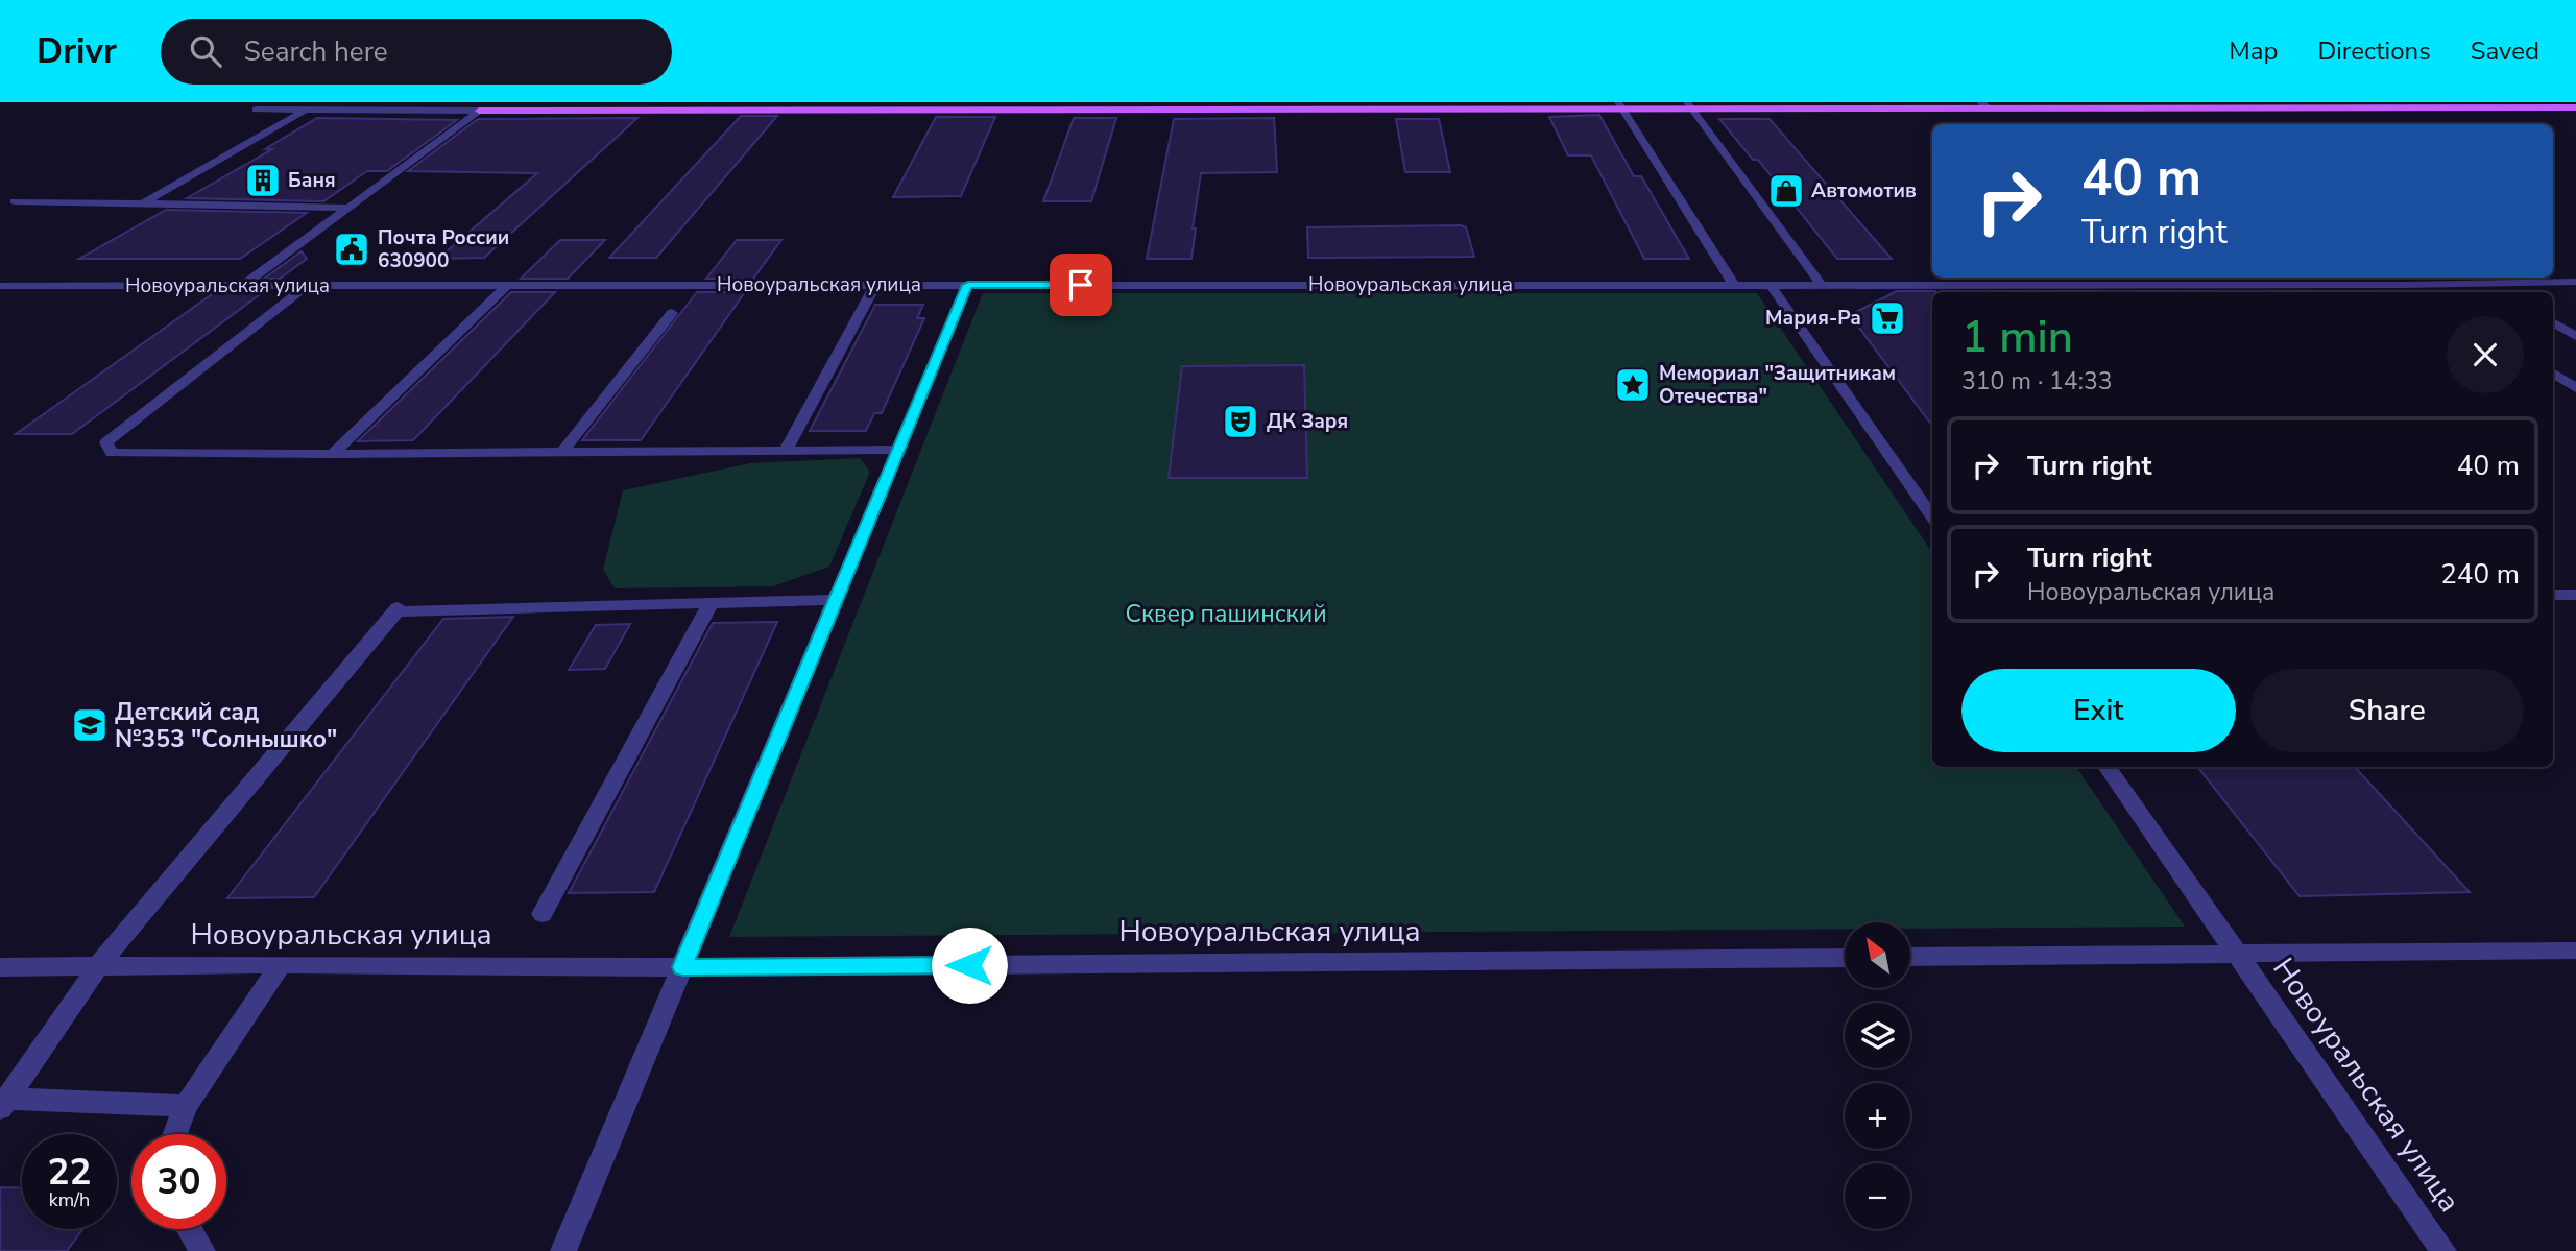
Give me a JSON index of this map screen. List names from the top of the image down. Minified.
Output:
{"streets":{"street":["Новоуральская улица"]},"parks":["Сквер пашинский"],"places":{"building":["Баня"],"shop":["Автомотив"],"public building":["Почта России 630900"],"supermarket":["Мария-Ра"],"place":["Мемориал \"Защитникам Отечества\""],"theatre":["ДК Заря"],"school or university":["Детский сад №353 \"Солнышко\""]},"north":"top left","page":{"header":"Drivr","search":"Search here","nav":["Map","Directions","Saved"],"turn":["40 m","Turn right"],"heading":["1 min","310 m · 14:33"],"list":[{"name":"Turn right","value":"40 m"},{"name":"Turn right","note":"Новоуральская улица","value":"240 m"}],"buttons":["Exit","Share"],"map_buttons":["+","−"],"speed":"22 km/h","limit":"30"}}
